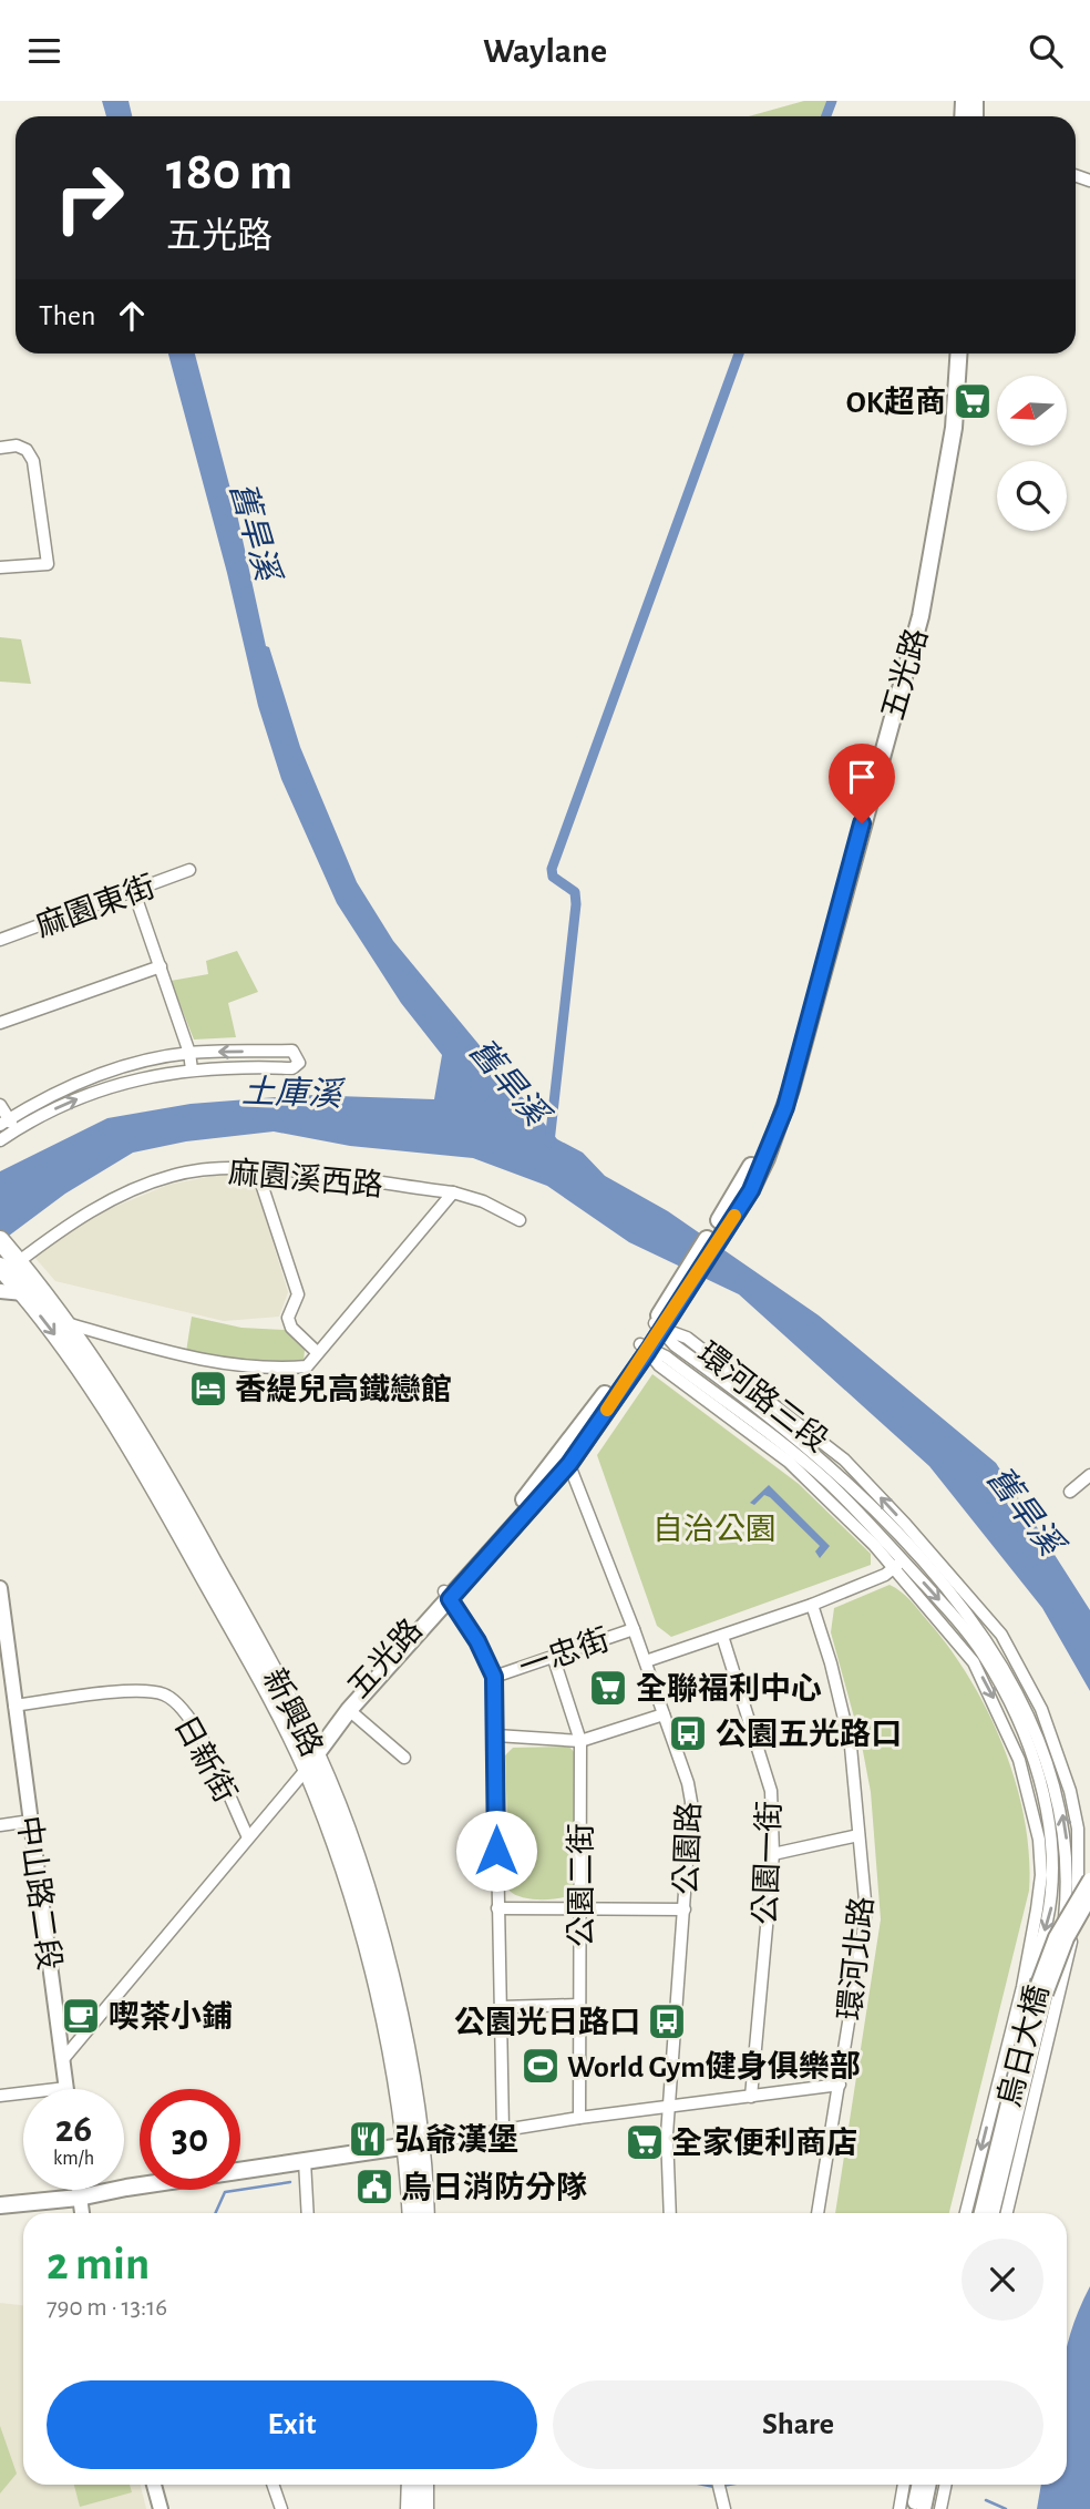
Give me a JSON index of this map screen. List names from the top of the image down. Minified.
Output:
{"streets":{"main road":["五光路","新興路"],"street":["麻園東街","麻園溪西路","環河路三段","一忠街","日新街","公園路","公園一街","公園二街","中山路二段","環河北路","烏日大橋"]},"crossings":[["五光路","環河路三段"],["五光路","新興路"],["五光路","日新街"],["五光路","公園路"],["五光路","中山路二段"],["麻園溪西路","新興路"],["一忠街","公園路"],["一忠街","公園二街"],["日新街","中山路二段"]],"water":["舊旱溪","土庫溪"],"parks":["自治公園"],"places":{"supermarket":["OK超商","全聯福利中心","全家便利商店"],"hotel":["香緹兒高鐵戀館"],"bus stop":["公園五光路口","公園光日路口"],"cafe":["喫茶小鋪"],"sports":["World Gym健身俱樂部"],"restaurant":["弘爺漢堡"],"public building":["烏日消防分隊"]},"north":"left","page":{"header":"Waylane","turn":["180 m","五光路"],"then":"Then","speed":"26 km/h","limit":"30","heading":["2 min","790 m · 13:16"],"buttons":["Exit","Share"]}}
